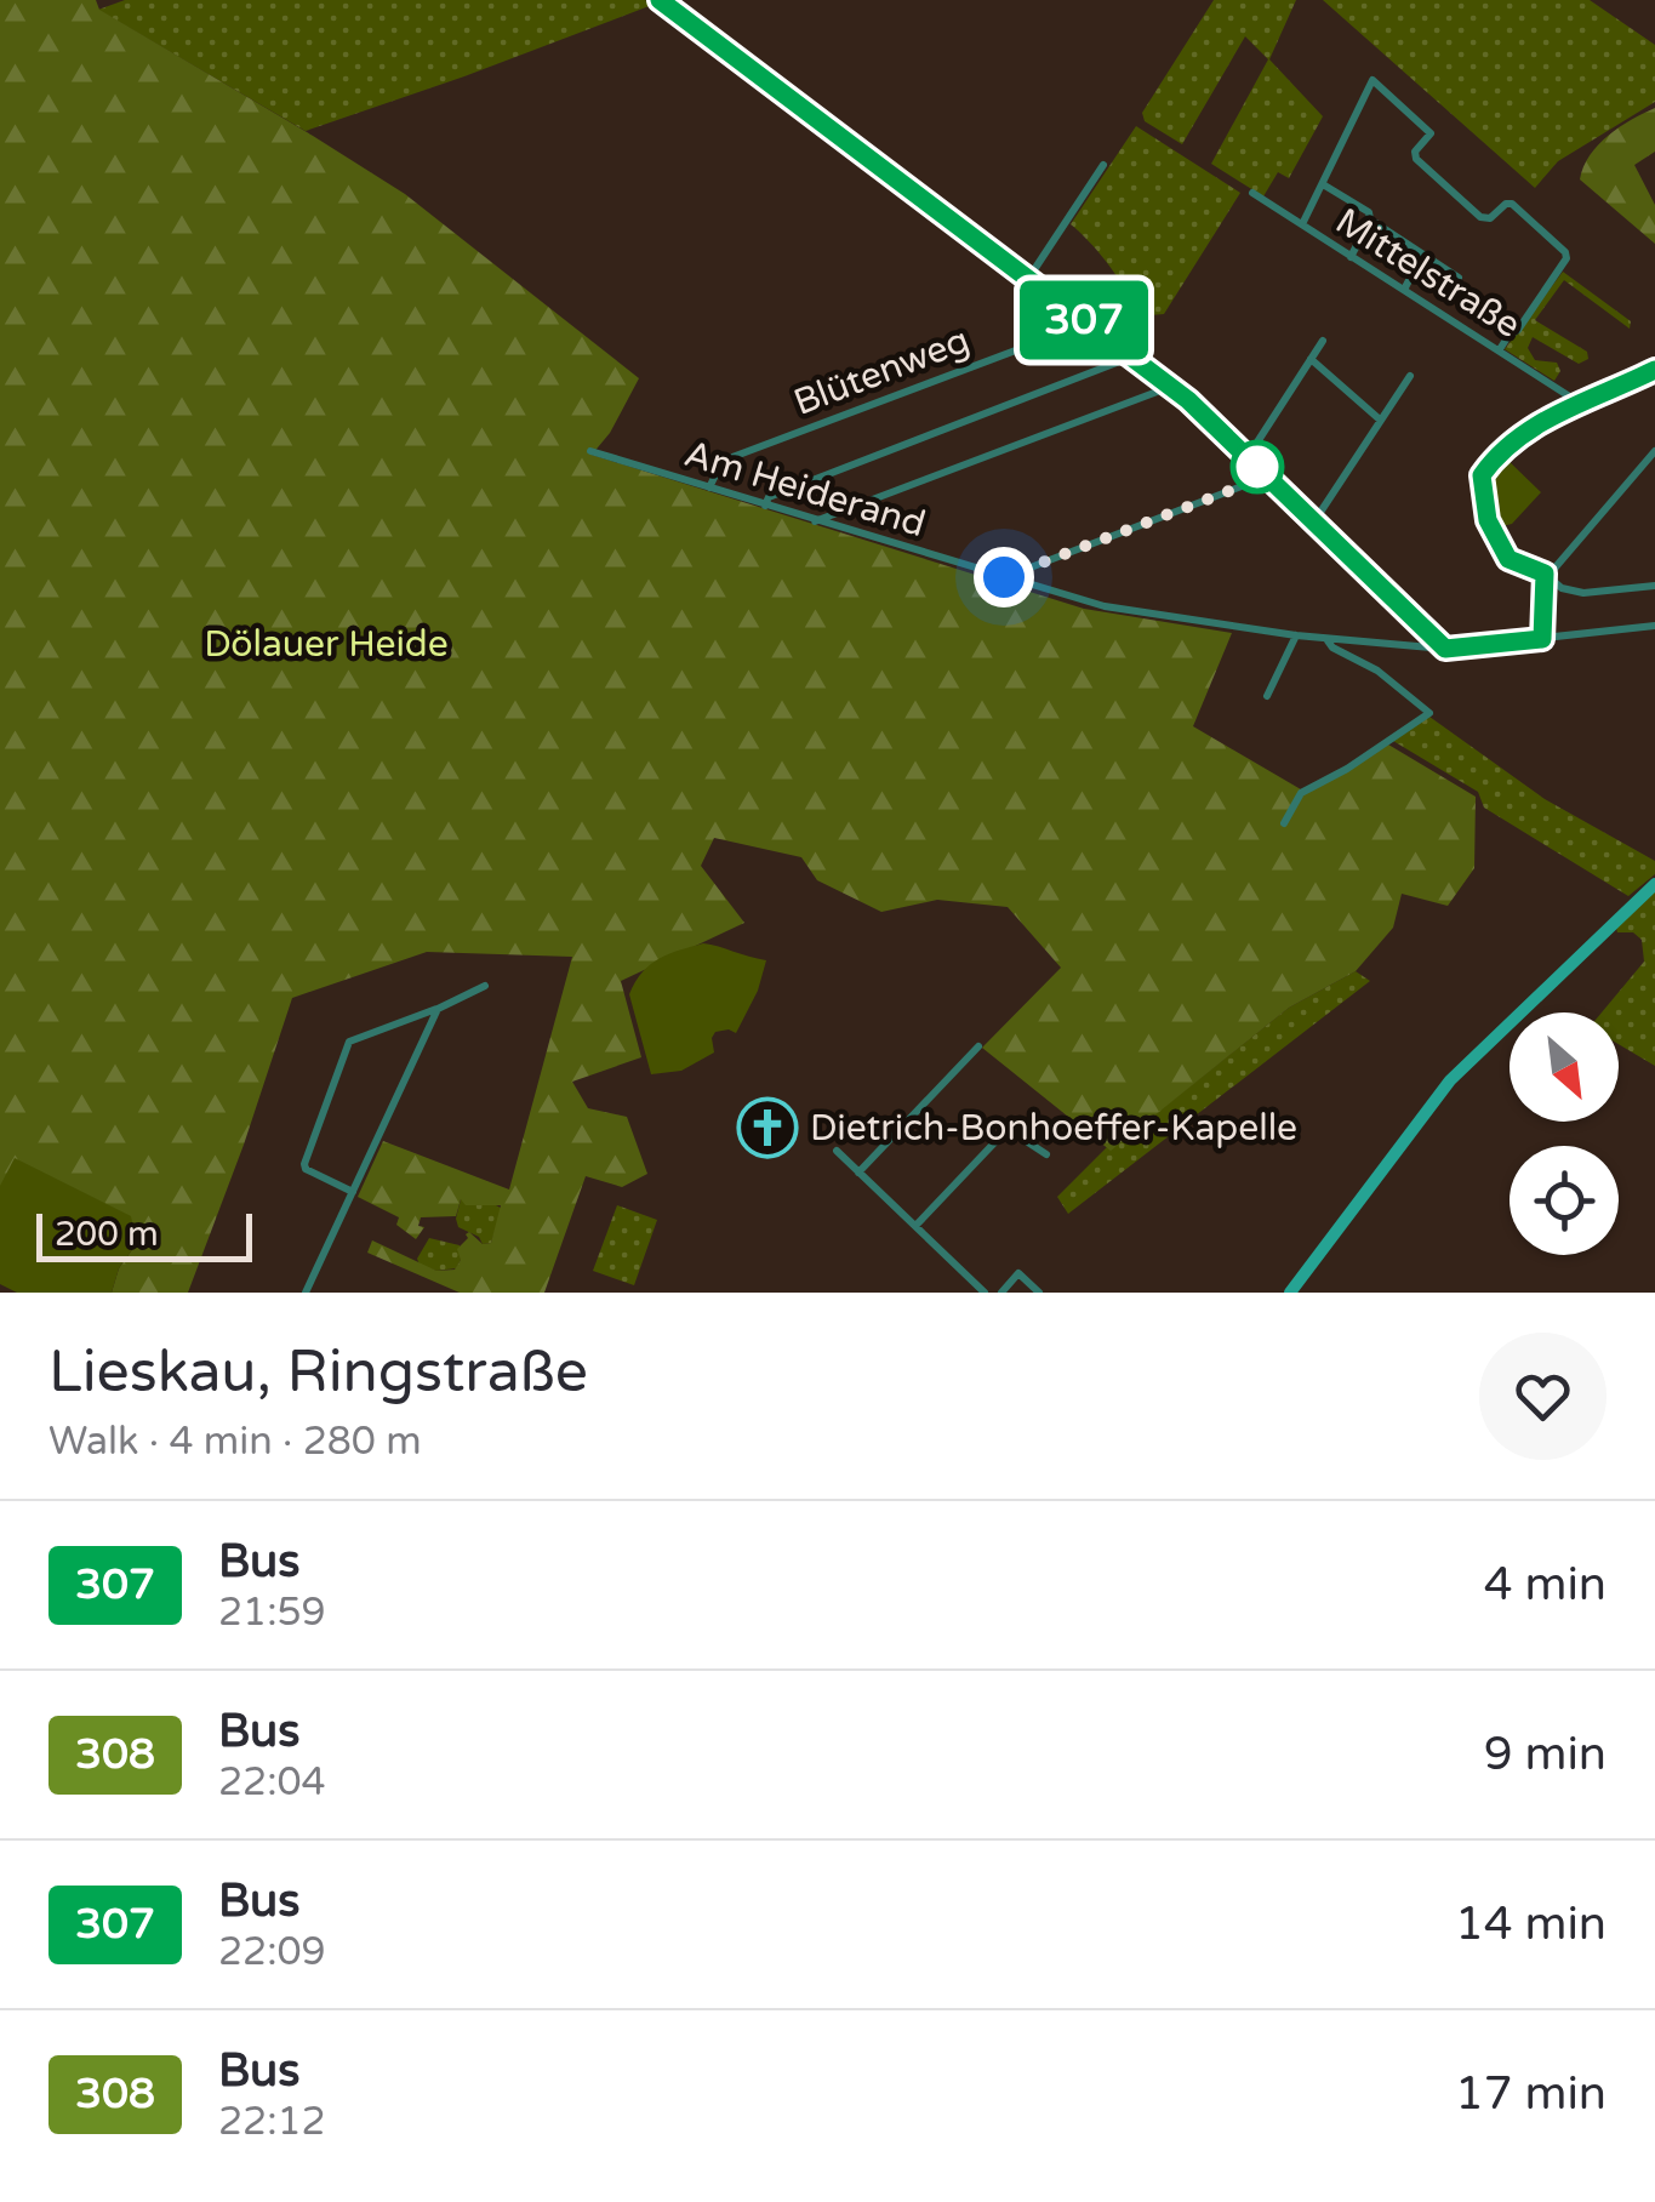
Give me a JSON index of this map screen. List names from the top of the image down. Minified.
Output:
{"streets":{"street":["Mittelstraße","Blütenweg","Am Heiderand"]},"crossings":[["Blütenweg","Am Heiderand"]],"parks":["Dölauer Heide"],"places":{"church":["Dietrich-Bonhoeffer-Kapelle"]},"lines":["bus line 307"],"scale_bar":"200 m","north":"bottom right","page":{"on_map":"307","scale":"200 m","heading":["Lieskau, Ringstraße","Walk · 4 min · 280 m"],"list":[{"mark":"307","name":"Bus","note":"21:59","value":"4 min"},{"mark":"308","name":"Bus","note":"22:04","value":"9 min"},{"mark":"307","name":"Bus","note":"22:09","value":"14 min"},{"mark":"308","name":"Bus","note":"22:12","value":"17 min"}]}}
